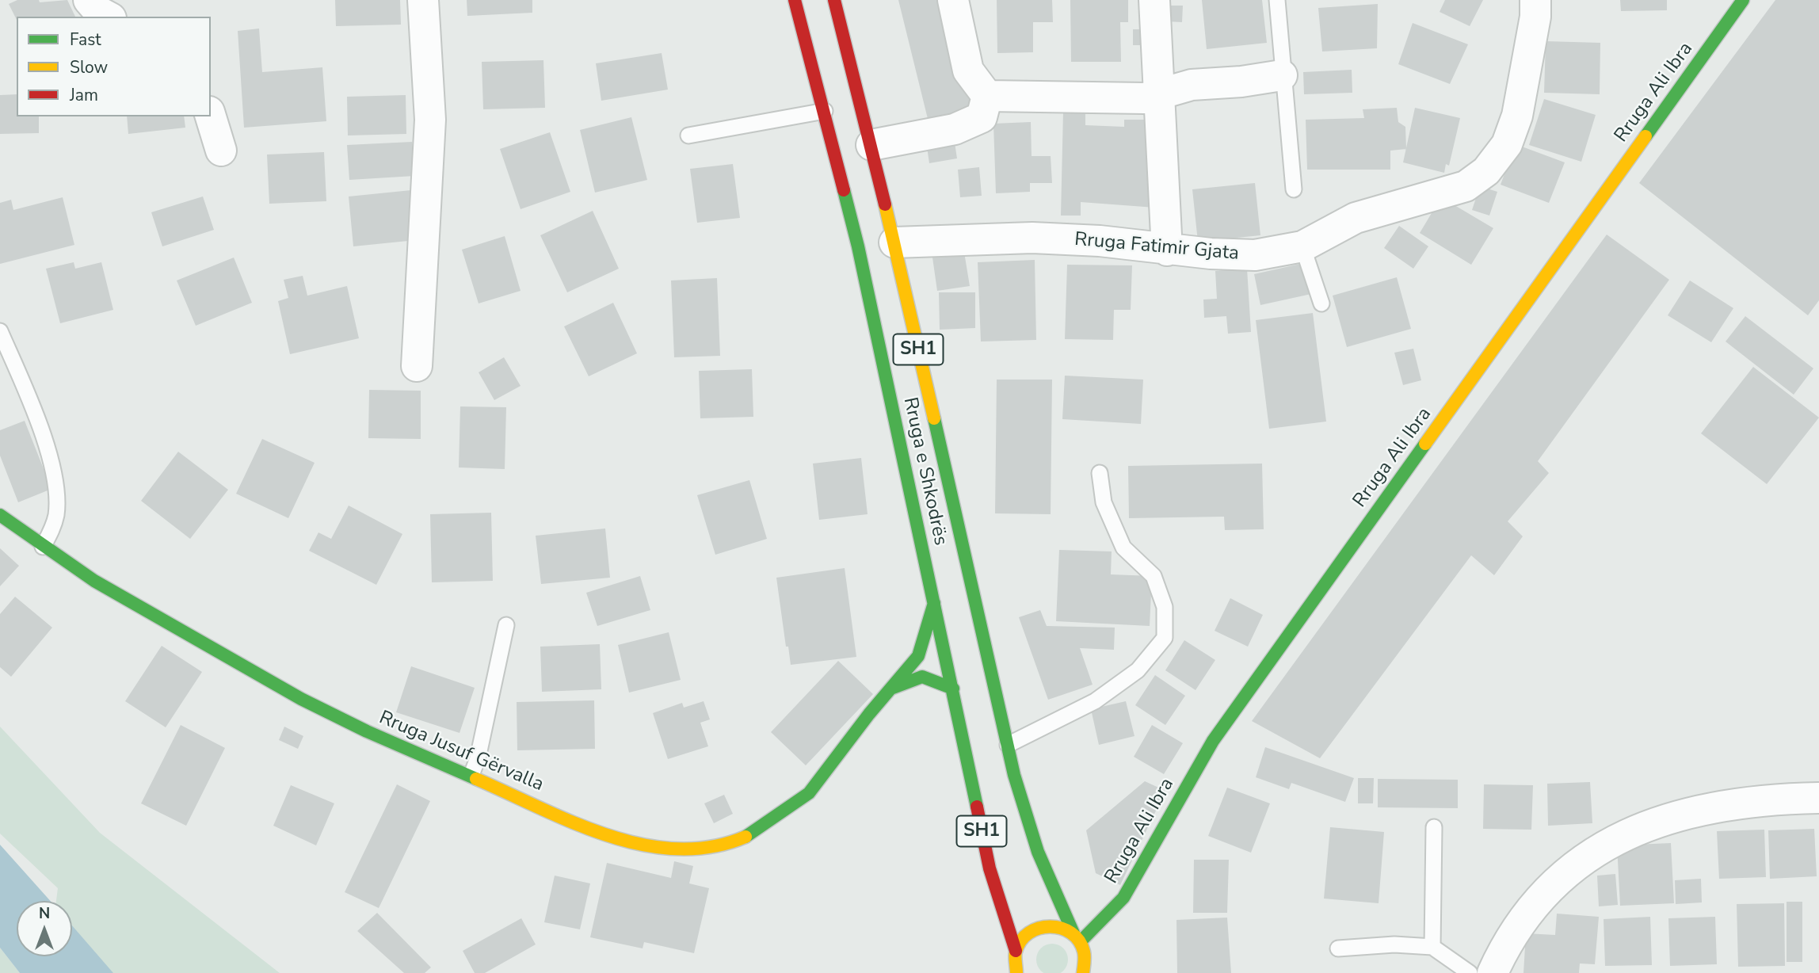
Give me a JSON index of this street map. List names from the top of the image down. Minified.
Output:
{"streets":{"street":["Rruga Ali Ibra","Rruga Fatimir Gjata","SH1","Rruga e Shkodrës","Rruga Jusuf Gërvalla"]},"crossings":[["Rruga Ali Ibra","SH1"],["Rruga Ali Ibra","Rruga e Shkodrës"],["Rruga Fatimir Gjata","Rruga e Shkodrës"],["SH1","Rruga e Shkodrës"],["Rruga e Shkodrës","Rruga Jusuf Gërvalla"]],"legend":["Fast","Slow","Jam"],"north":"top"}
